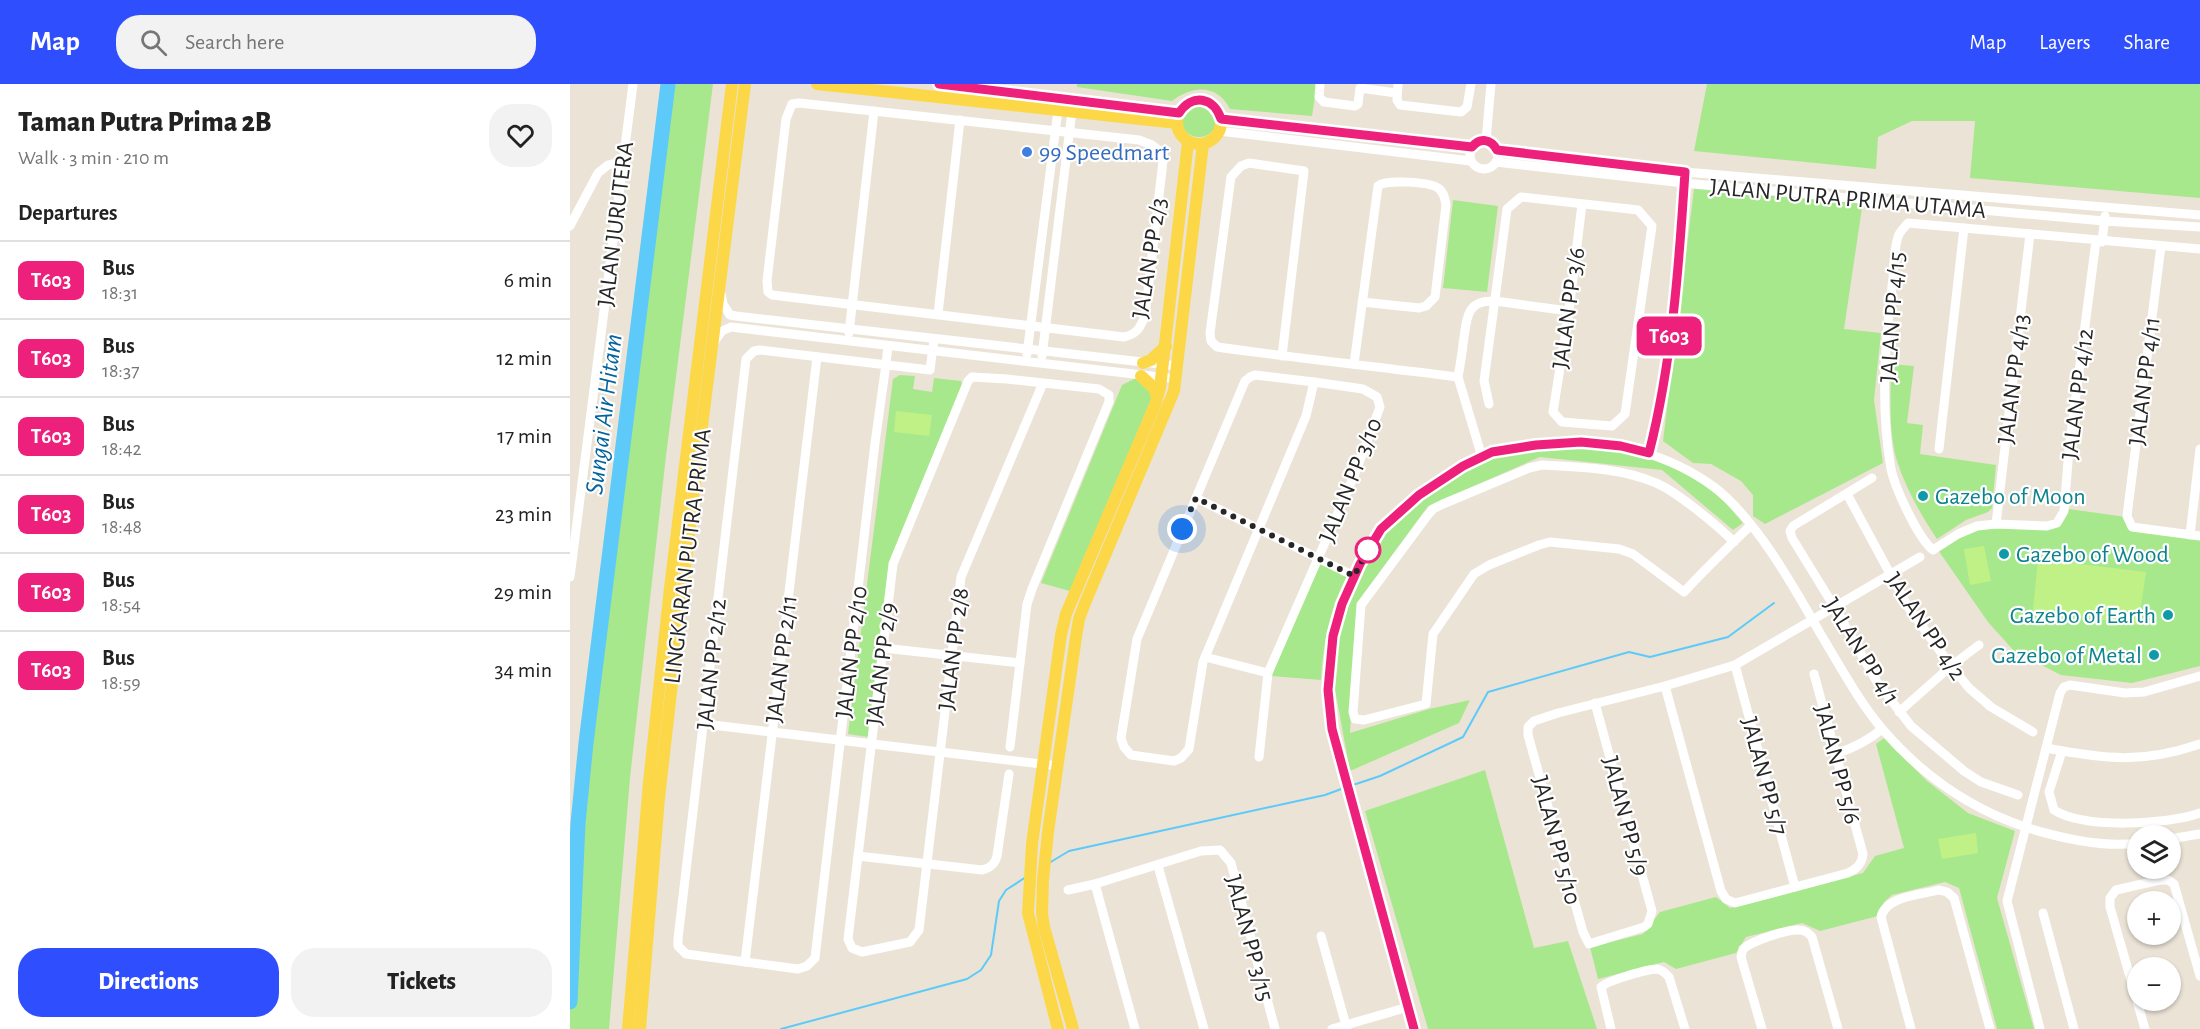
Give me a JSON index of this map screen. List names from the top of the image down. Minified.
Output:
{"streets":{"main road":["LINGKARAN PUTRA PRIMA"],"street":["JALAN PUTRA PRIMA UTAMA","JALAN JURUTERA","JALAN PP 2/3","JALAN PP 3/6","JALAN PP 4/15","JALAN PP 4/13","JALAN PP 4/11","JALAN PP 4/12","JALAN PP 3/10","JALAN PP 4/2","JALAN PP 2/8","JALAN PP 4/1","JALAN PP 2/10","JALAN PP 2/11","JALAN PP 2/12","JALAN PP 2/9","JALAN PP 5/6","JALAN PP 5/7","JALAN PP 5/9","JALAN PP 5/10","JALAN PP 3/15"]},"crossings":[["JALAN PUTRA PRIMA UTAMA","JALAN PP 4/12"],["JALAN PP 4/15","JALAN PP 4/13"],["JALAN PP 4/15","JALAN PP 4/11"],["JALAN PP 4/15","JALAN PP 4/12"],["JALAN PP 4/13","JALAN PP 4/12"],["JALAN PP 4/2","JALAN PP 4/1"],["JALAN PP 2/8","JALAN PP 2/9"],["JALAN PP 2/10","JALAN PP 2/11"],["JALAN PP 2/10","JALAN PP 2/12"],["JALAN PP 2/11","JALAN PP 2/12"],["JALAN PP 5/6","JALAN PP 5/7"],["JALAN PP 5/9","JALAN PP 5/10"]],"water":["Sungai Air Hitam"],"places":["99 Speedmart","Gazebo of Moon","Gazebo of Wood","Gazebo of Earth","Gazebo of Metal"],"lines":["bus line T603"],"page":{"header":"Map","search":"Search here","nav":["Map","Layers","Share"],"heading":[["Taman Putra Prima 2B","Walk · 3 min · 210 m"],"Departures"],"on_map":"T603","list":[{"mark":"T603","name":"Bus","note":"18:31","value":"6 min"},{"mark":"T603","name":"Bus","note":"18:37","value":"12 min"},{"mark":"T603","name":"Bus","note":"18:42","value":"17 min"},{"mark":"T603","name":"Bus","note":"18:48","value":"23 min"},{"mark":"T603","name":"Bus","note":"18:54","value":"29 min"},{"mark":"T603","name":"Bus","note":"18:59","value":"34 min"}],"map_buttons":["+","−"],"buttons":["Directions","Tickets"]}}
